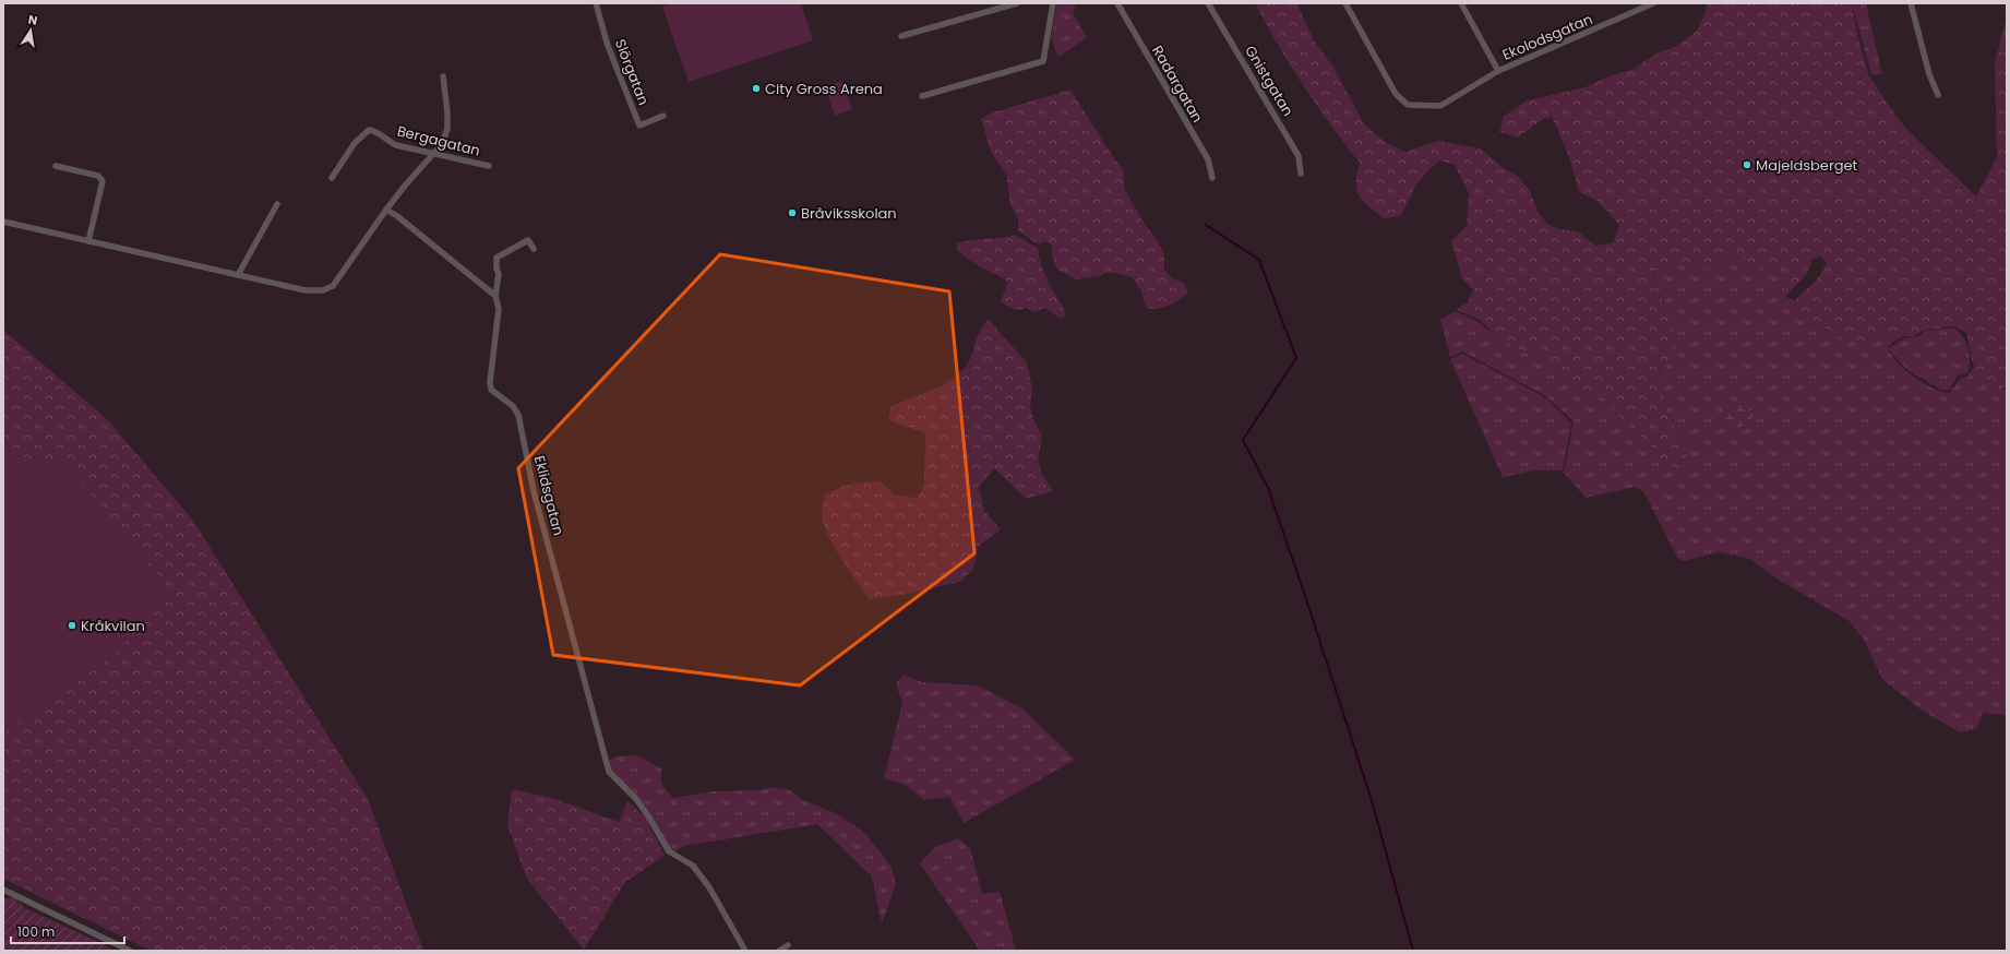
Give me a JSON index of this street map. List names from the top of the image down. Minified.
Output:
{"streets":{"street":["Ekolodsgatan","Slörgatan","Gnistgatan","Radargatan","Bergagatan","Eklidsgatan"]},"places":["City Gross Arena","Majeldsberget","Bråviksskolan","Kråkvilan"],"scale_bar":"100 m","north":"top"}
